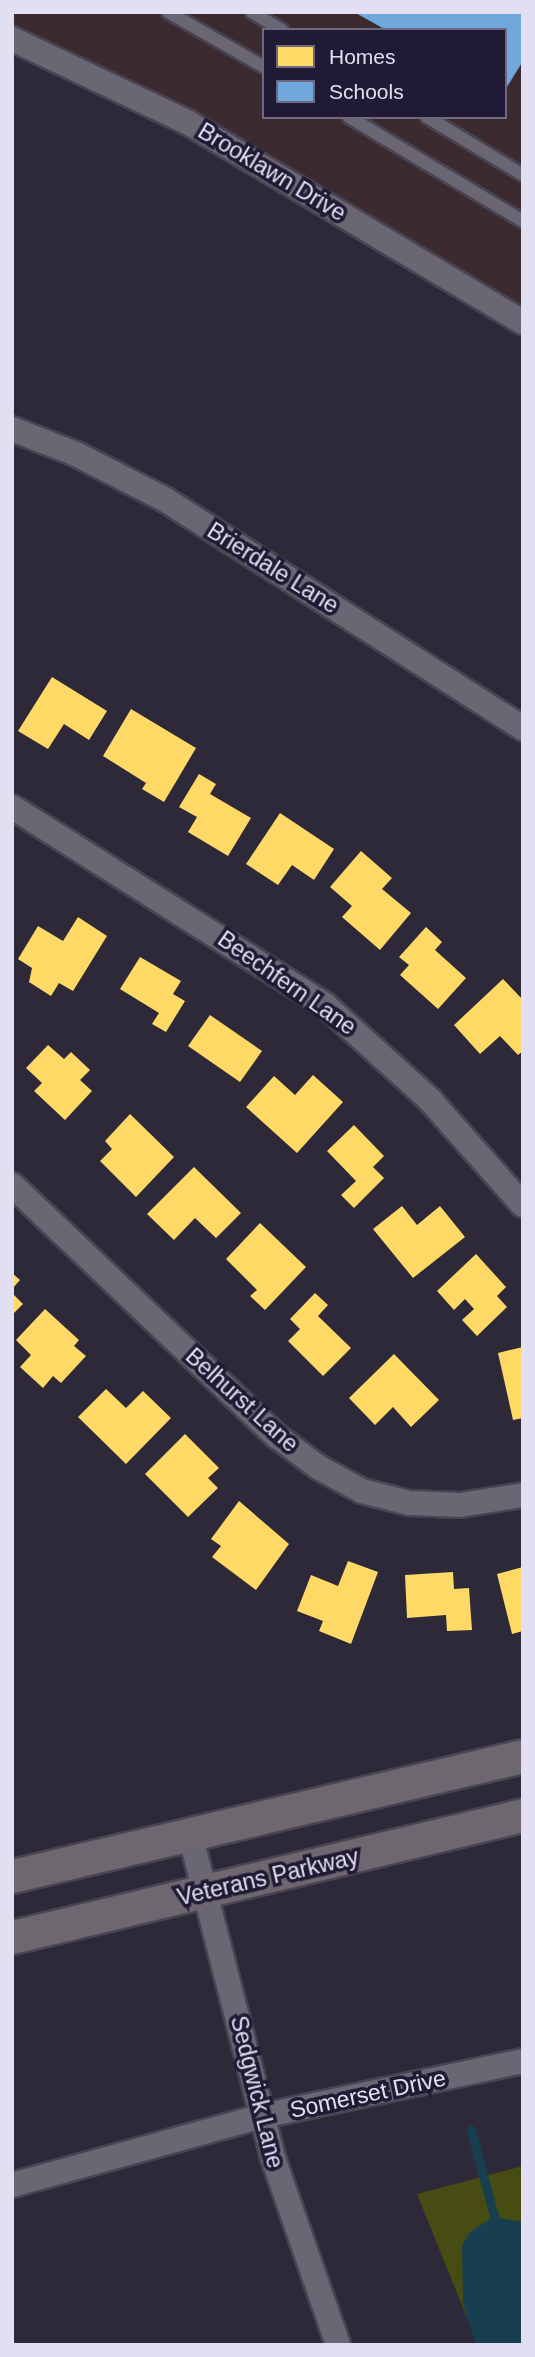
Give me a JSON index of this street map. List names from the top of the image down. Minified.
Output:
{"streets":{"main road":["Veterans Parkway"],"street":["Brooklawn Drive","Brierdale Lane","Beechfern Lane","Belhurst Lane","Sedgwick Lane","Somerset Drive"]},"crossings":[["Veterans Parkway","Sedgwick Lane"],["Sedgwick Lane","Somerset Drive"]],"legend":["Homes","Schools"]}
